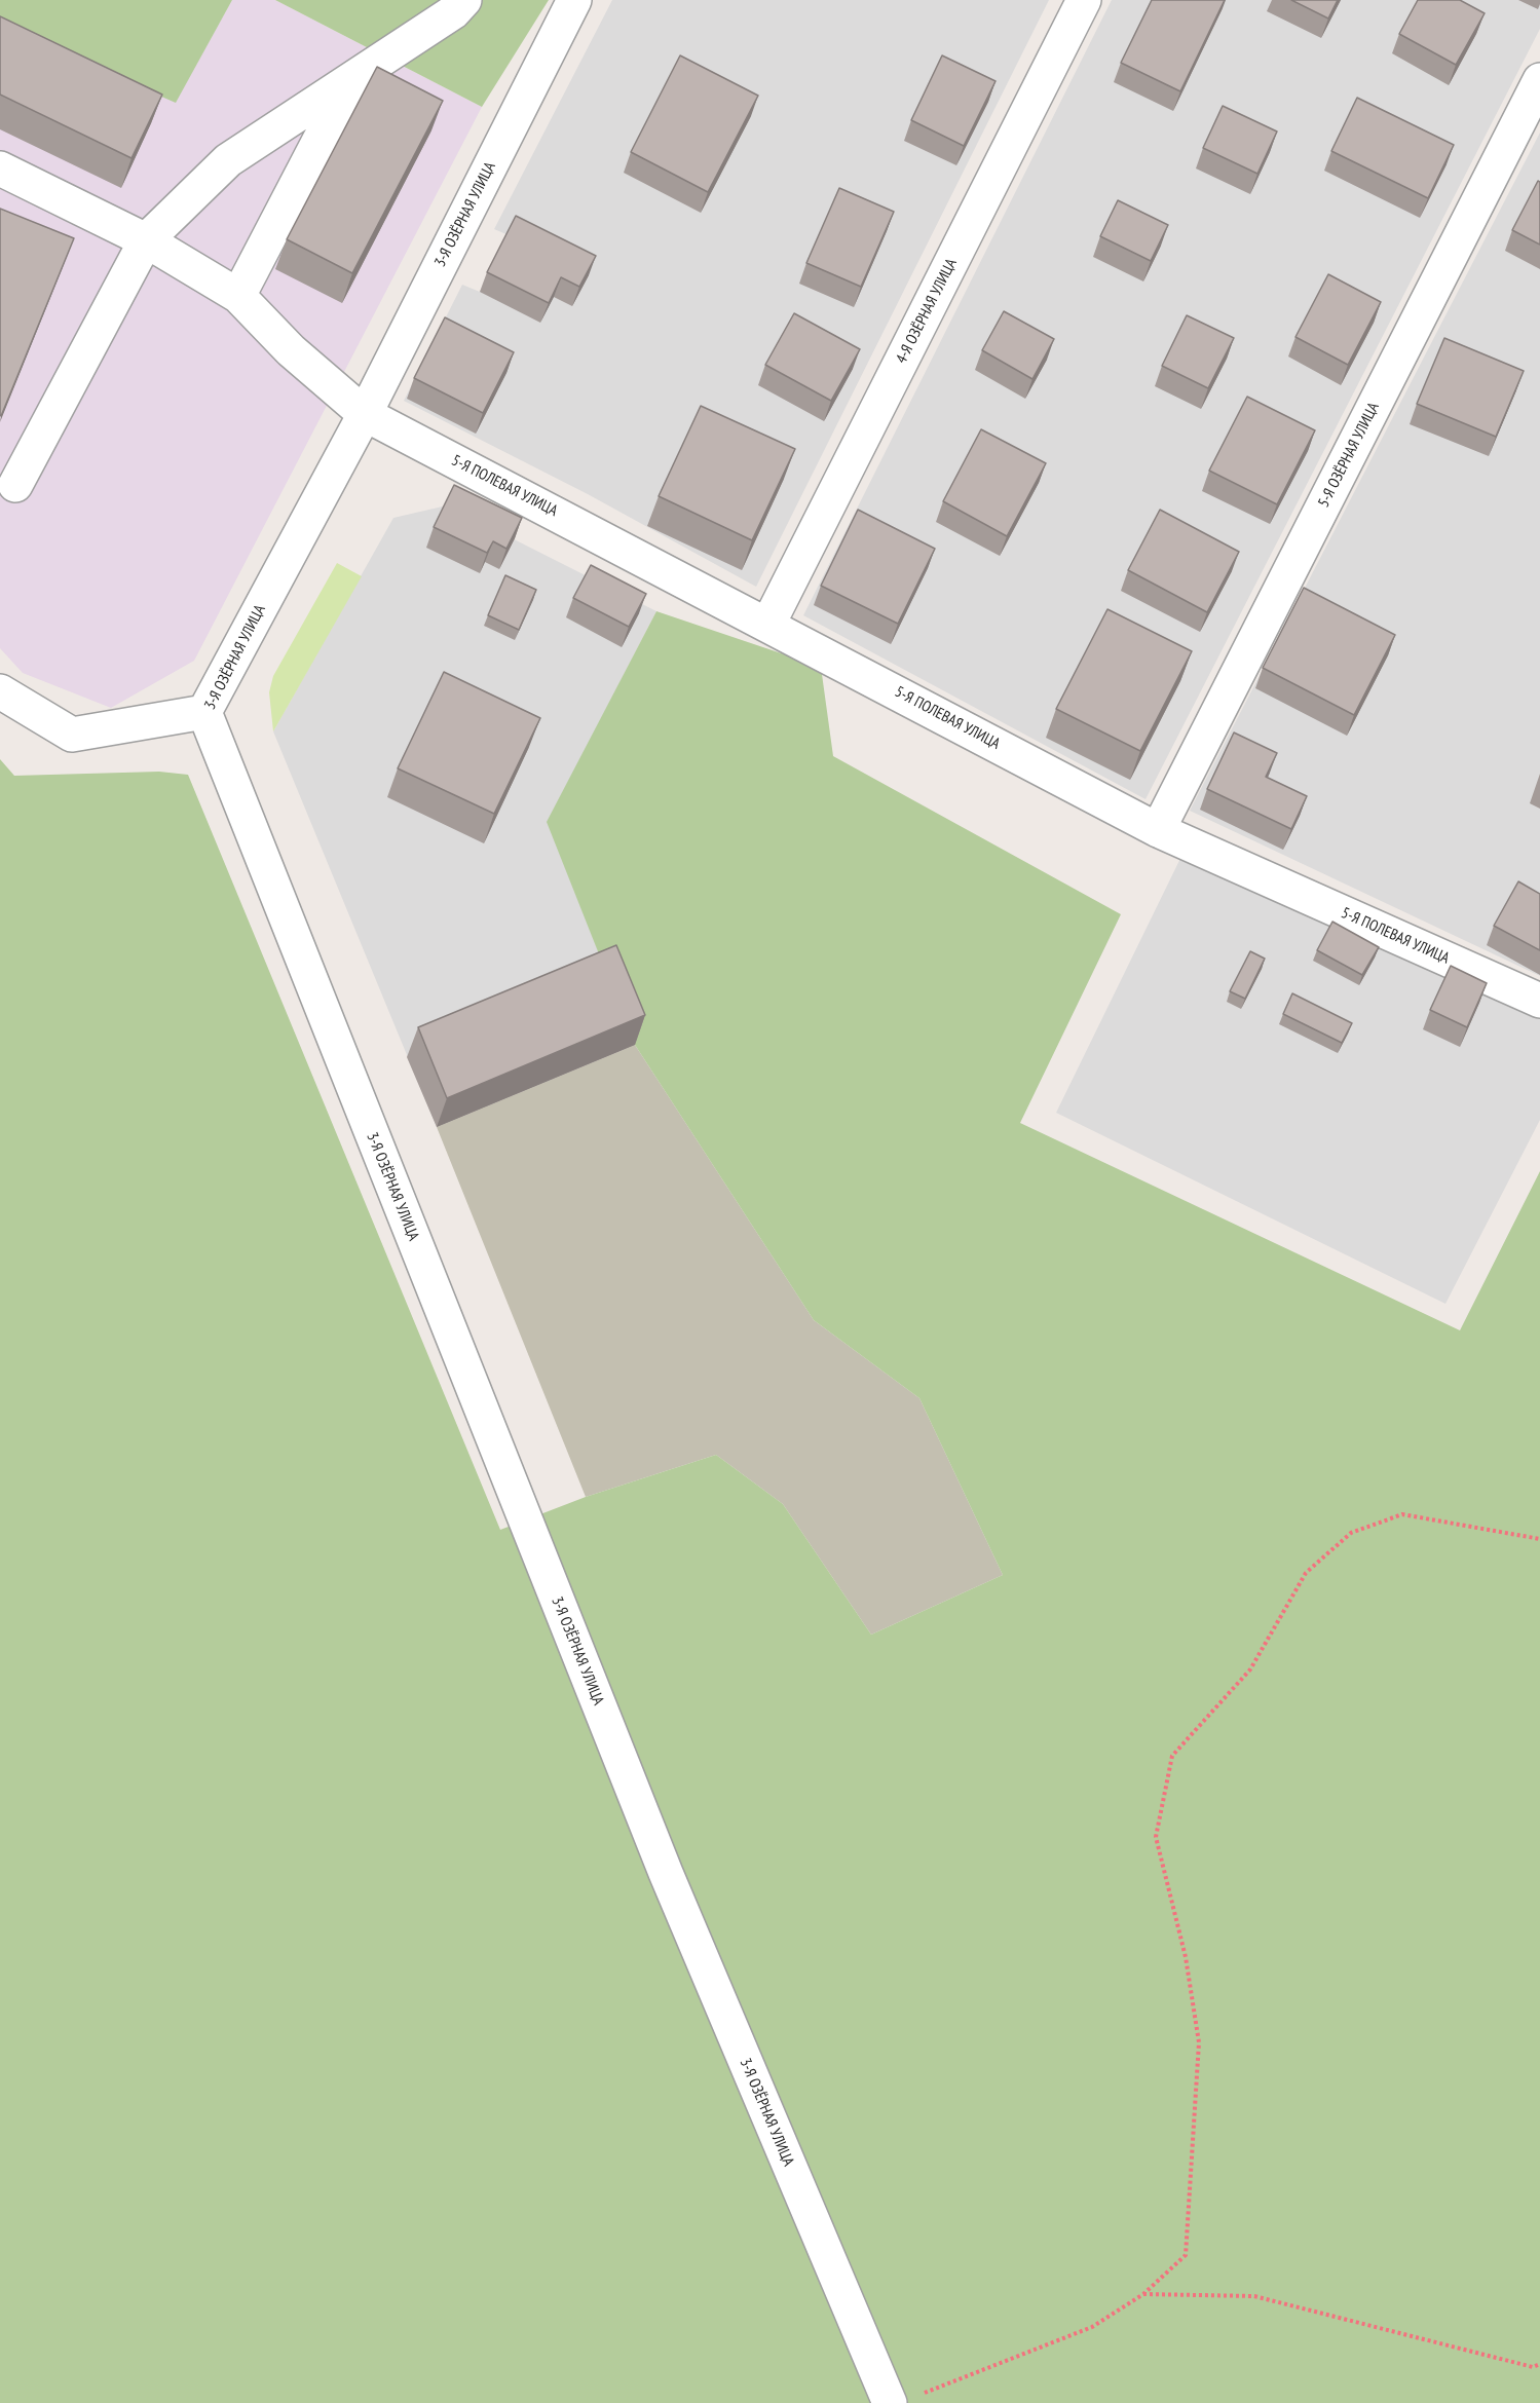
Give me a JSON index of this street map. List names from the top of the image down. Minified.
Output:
{"streets":{"street":["3-Я ОЗЁРНАЯ УЛИЦА","4-Я ОЗЁРНАЯ УЛИЦА","5-Я ОЗЁРНАЯ УЛИЦА","5-Я ПОЛЕВАЯ УЛИЦА"]},"crossings":[["3-Я ОЗЁРНАЯ УЛИЦА","5-Я ПОЛЕВАЯ УЛИЦА"],["4-Я ОЗЁРНАЯ УЛИЦА","5-Я ПОЛЕВАЯ УЛИЦА"],["5-Я ОЗЁРНАЯ УЛИЦА","5-Я ПОЛЕВАЯ УЛИЦА"]]}
